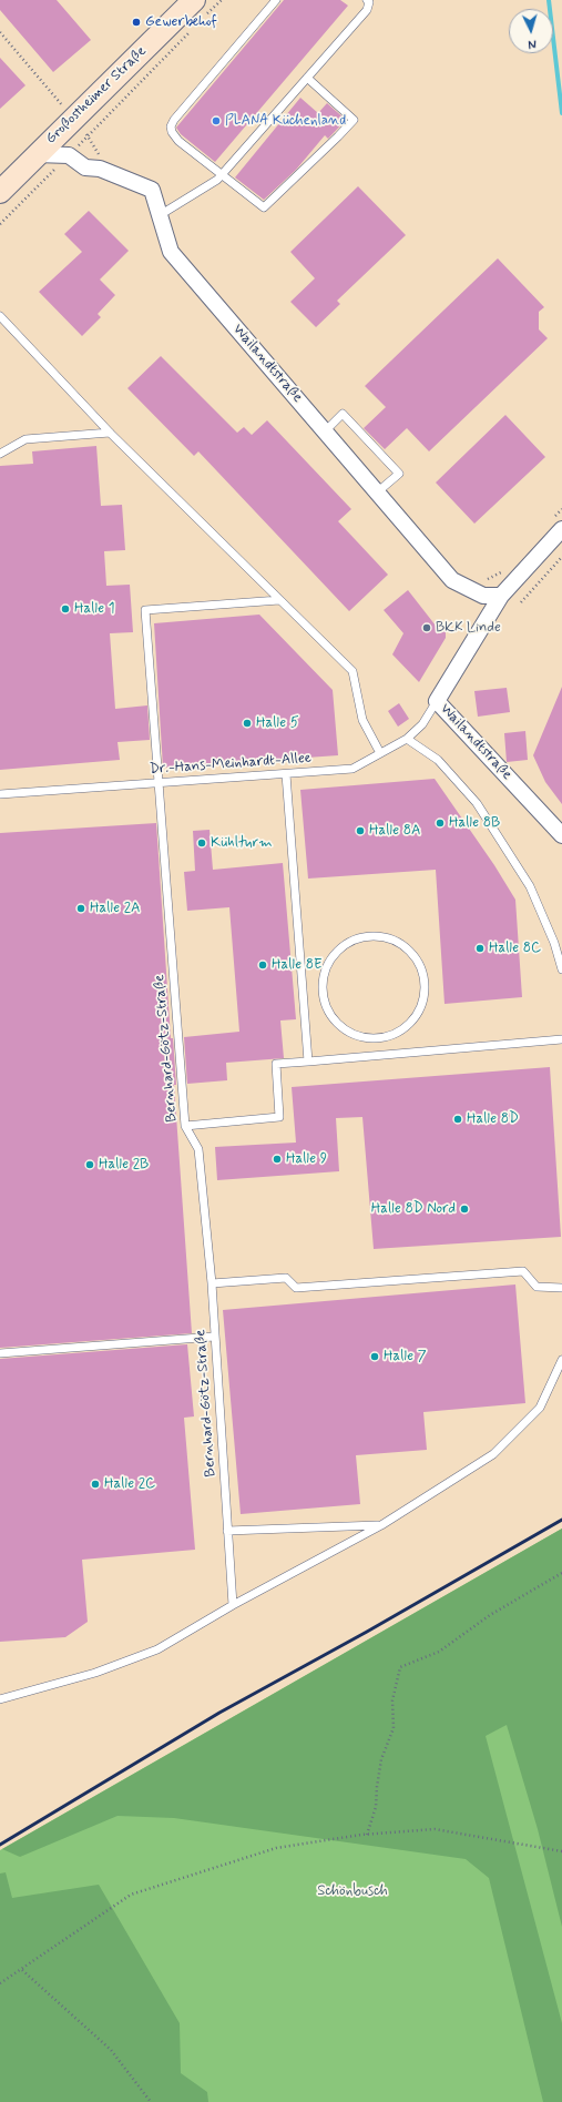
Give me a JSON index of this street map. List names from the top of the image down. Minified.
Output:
{"streets":{"main road":["Großostheimer Straße"],"street":["Wailandtstraße"],"lane":["Dr.-Hans-Meinhardt-Allee","Bernhard-Götz-Straße"]},"crossings":[["Wailandtstraße","Dr.-Hans-Meinhardt-Allee"],["Dr.-Hans-Meinhardt-Allee","Bernhard-Götz-Straße"]],"parks":["Schönbusch"],"places":["Gewerbehof","PLANA Küchenland","Halle 1","BKK Linde","Halle 5","Halle 8B","Halle 8A","Kühlturm","Halle 2A","Halle 8C","Halle 8E","Halle 8D","Halle 9","Halle 2B","Halle 8D Nord","Halle 7","Halle 2C"],"north":"bottom"}
